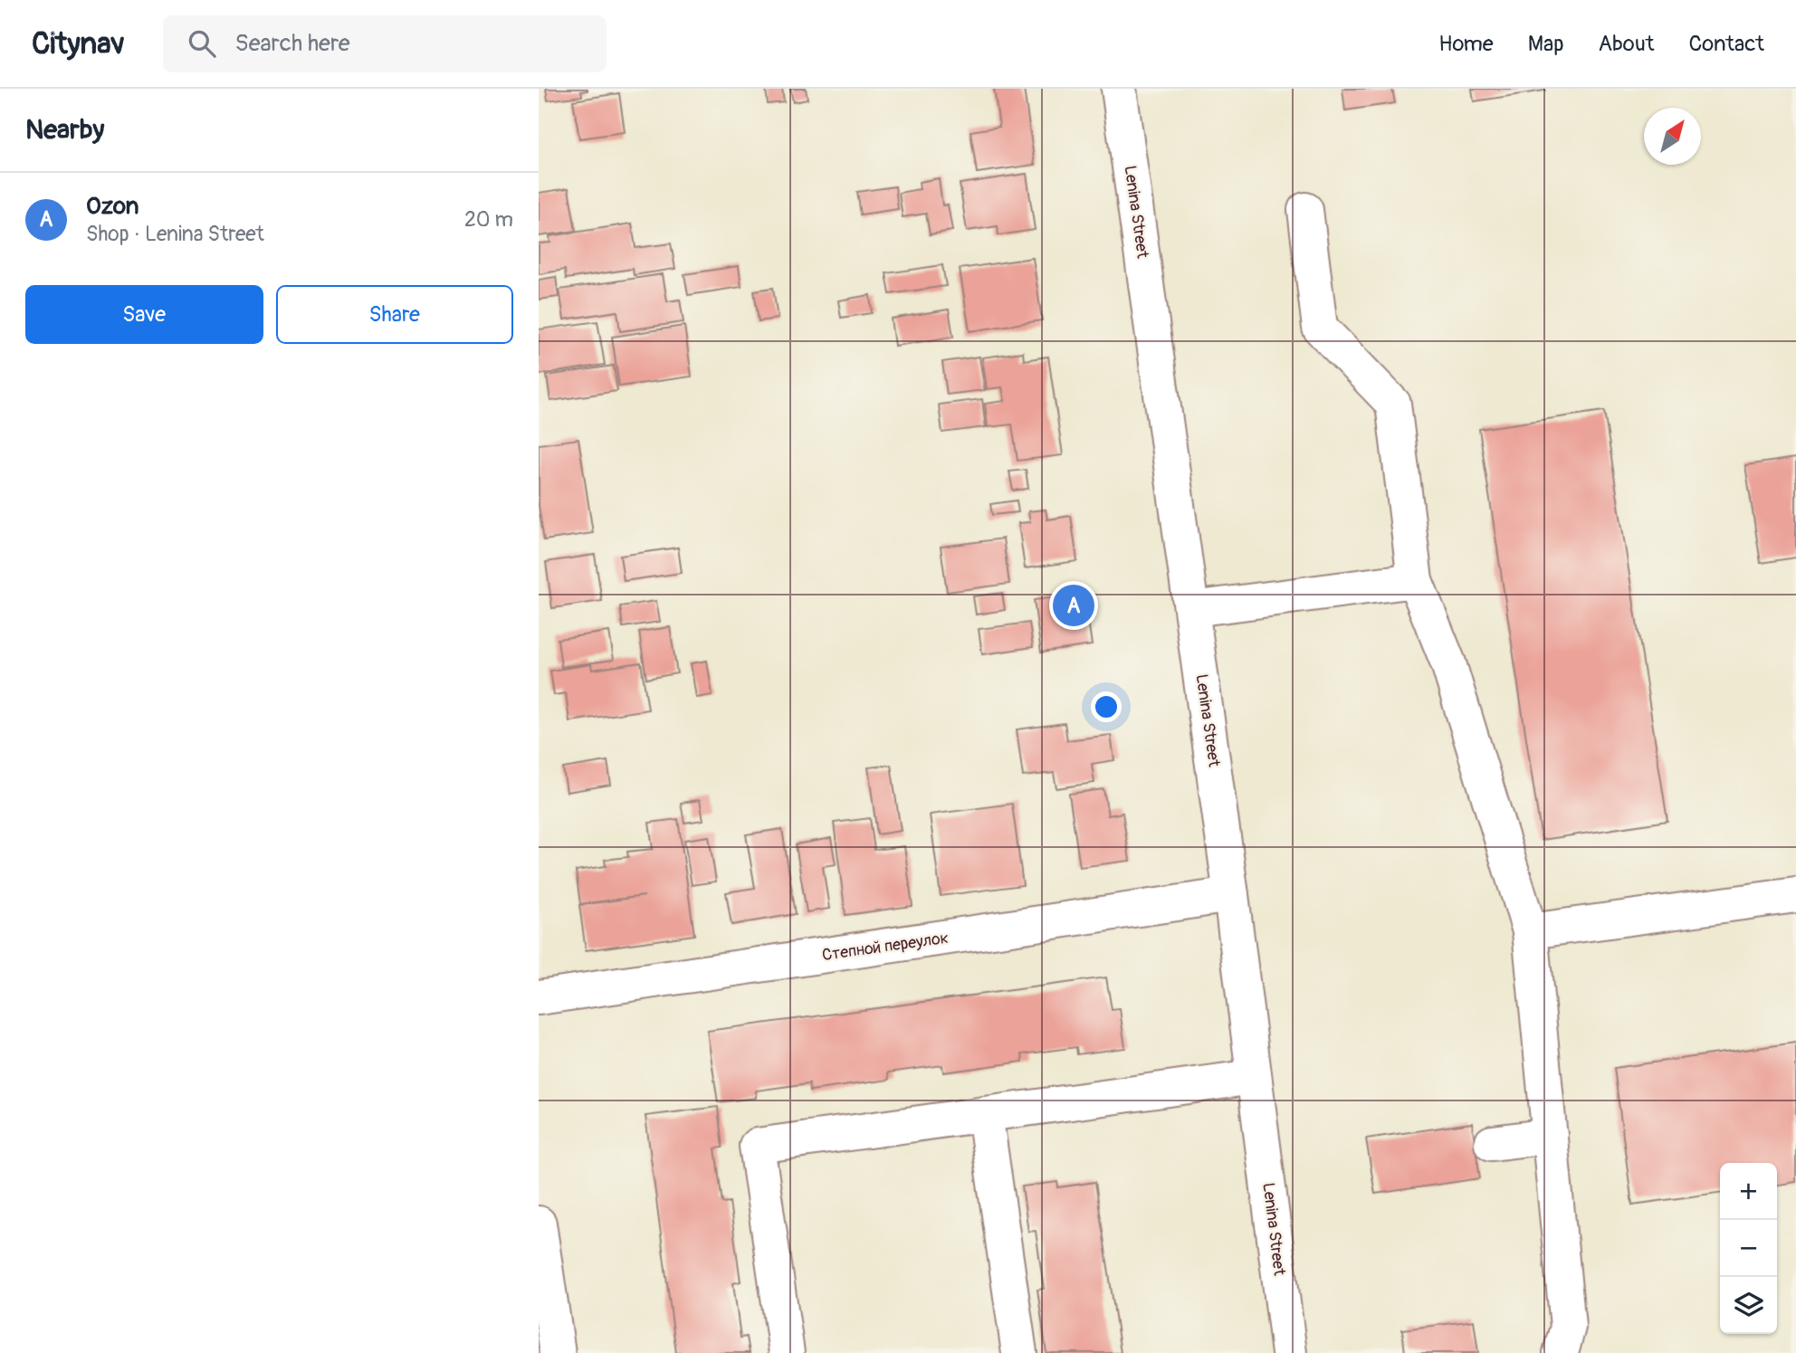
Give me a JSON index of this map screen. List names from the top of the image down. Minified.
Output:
{"streets":{"street":["Lenina Street","Степной переулок"]},"crossings":[["Lenina Street","Степной переулок"]],"north":"top right","page":{"header":"Citynav","search":"Search here","nav":["Home","Map","About","Contact"],"heading":"Nearby","list":[{"mark":"A","name":"Ozon","note":"Shop · Lenina Street","value":"20 m"}],"buttons":["Save","Share"],"pins":"A","map_buttons":["+","−"]}}
